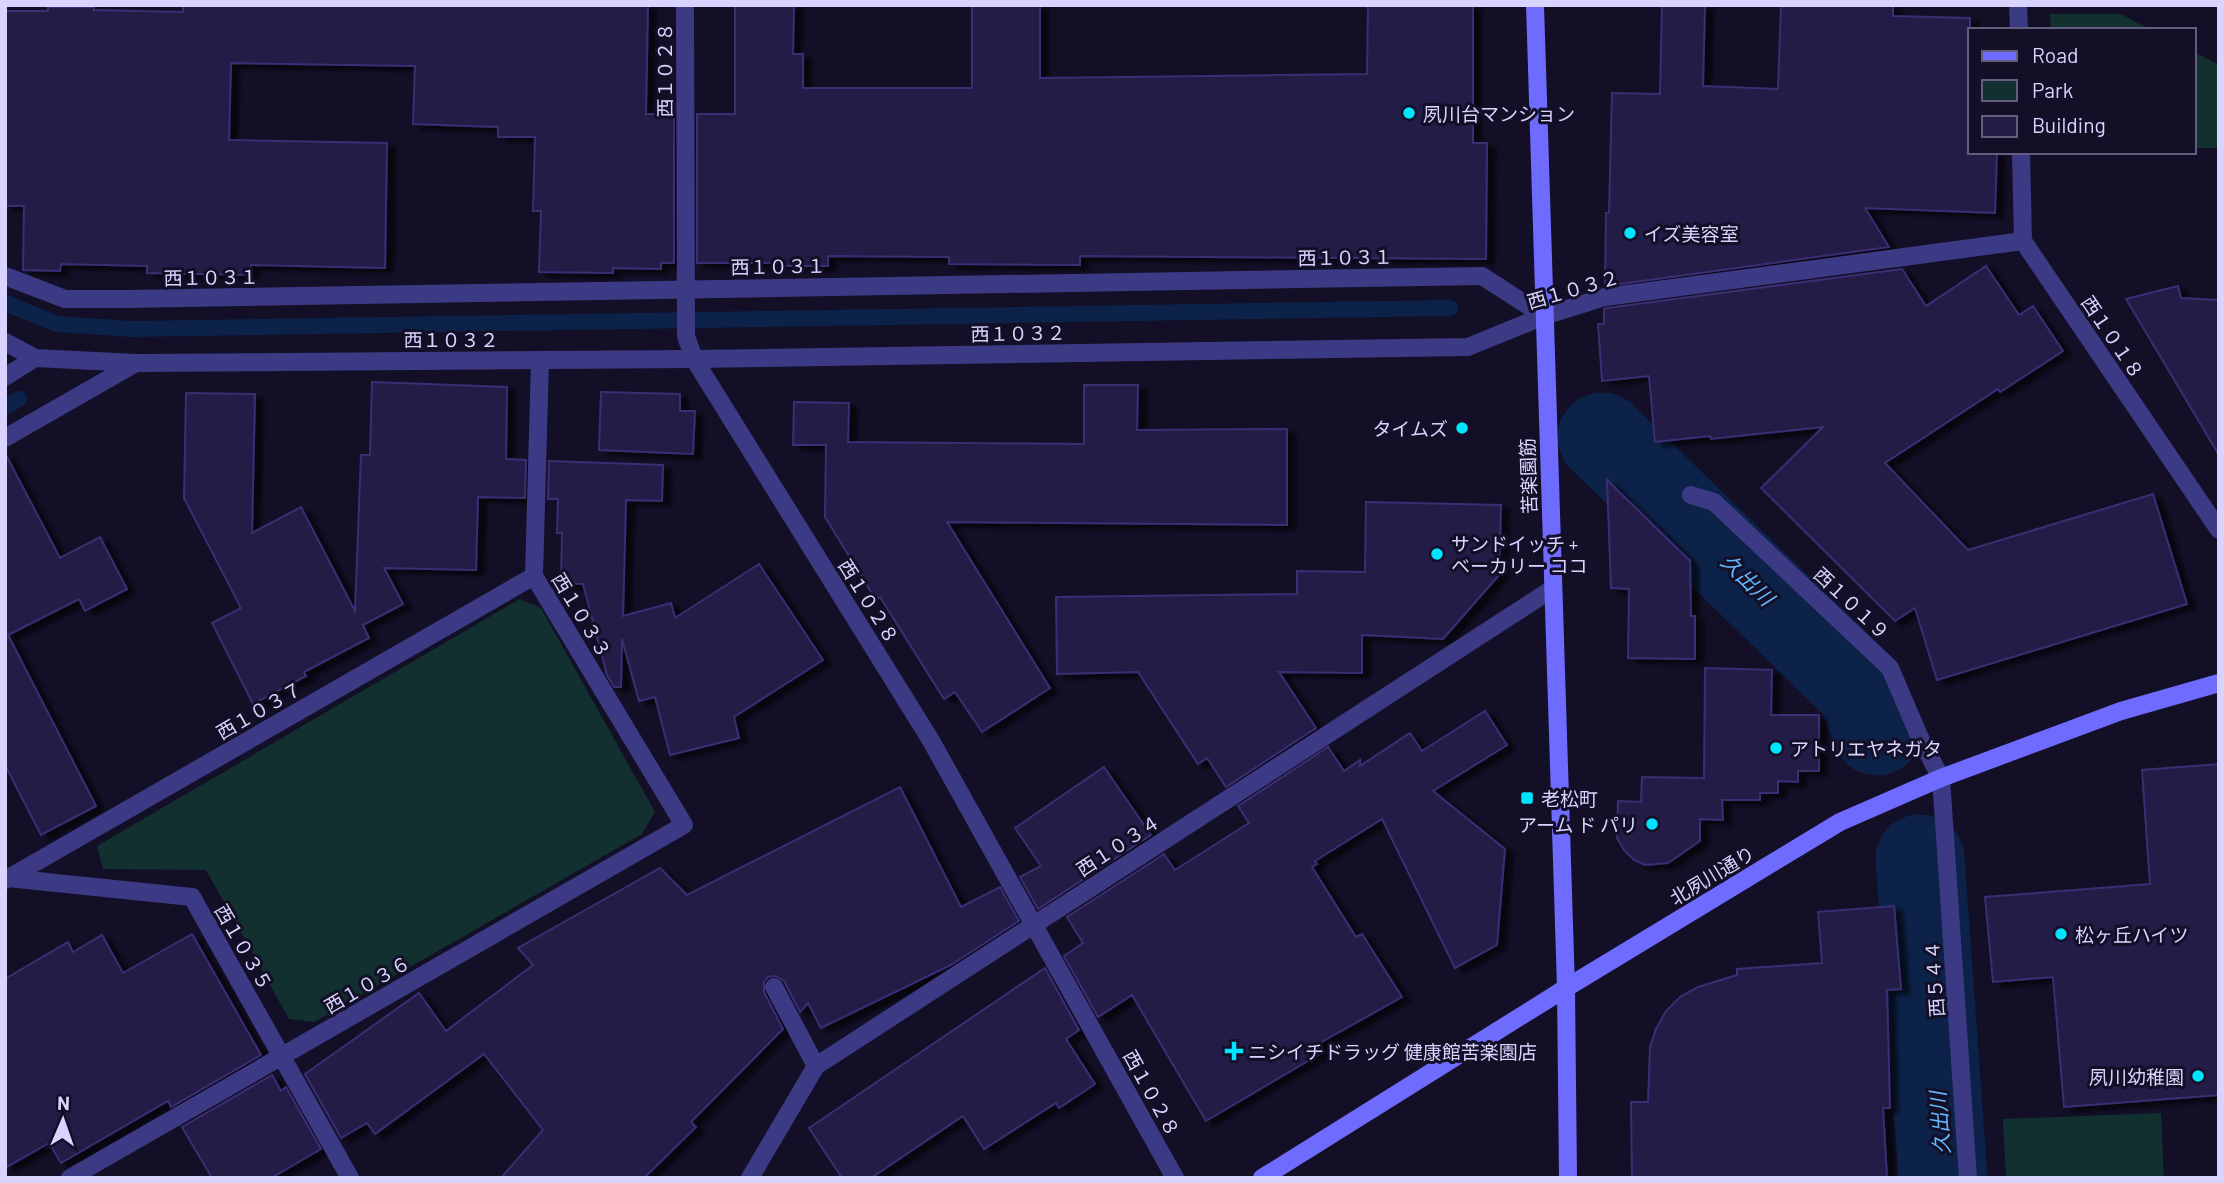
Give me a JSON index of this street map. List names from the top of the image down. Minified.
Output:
{"streets":{"street":["西１０２８","西１０３１","西１０３２","西１０１８","苦楽園筋","西１０１９","西１０３３","西１０３７","西１０３４","北夙川通り","西１０３５","西５４４","西１０３６"]},"crossings":[["西１０２８","西１０３１"],["西１０２８","西１０３２"],["西１０２８","西１０３４"],["西１０３１","西１０３２"],["西１０３１","苦楽園筋"],["西１０３２","西１０１８"],["西１０３２","苦楽園筋"],["西１０３２","西１０３３"],["苦楽園筋","西１０３４"],["苦楽園筋","北夙川通り"],["西１０１９","北夙川通り"],["西１０１９","西５４４"],["西１０３３","西１０３７"],["西１０３３","西１０３６"],["西１０３７","西１０３５"],["北夙川通り","西５４４"],["西１０３５","西１０３６"]],"water":["久出川"],"places":{"other":["夙川台マンション","イズ美容室","タイムズ","サンドイッチ + ベーカリー ココ","アトリエヤネガタ","アーム ド パリ","松ヶ丘ハイツ","夙川幼稚園"],"transit":["老松町"],"health":["ニシイチドラッグ 健康館苦楽園店"]},"legend":["Road","Park","Building"],"north":"top"}
